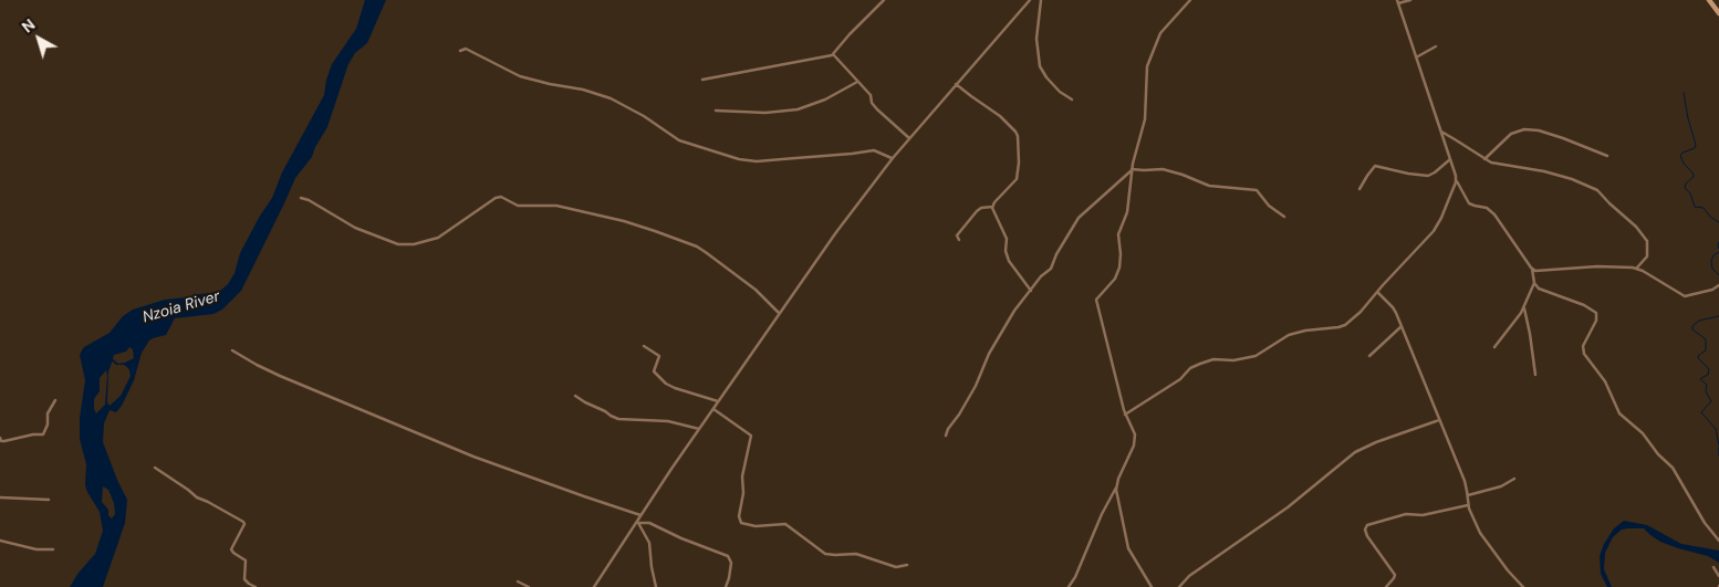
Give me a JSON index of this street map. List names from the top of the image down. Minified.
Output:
{"water":["Nzoia River"],"north":"top left"}
